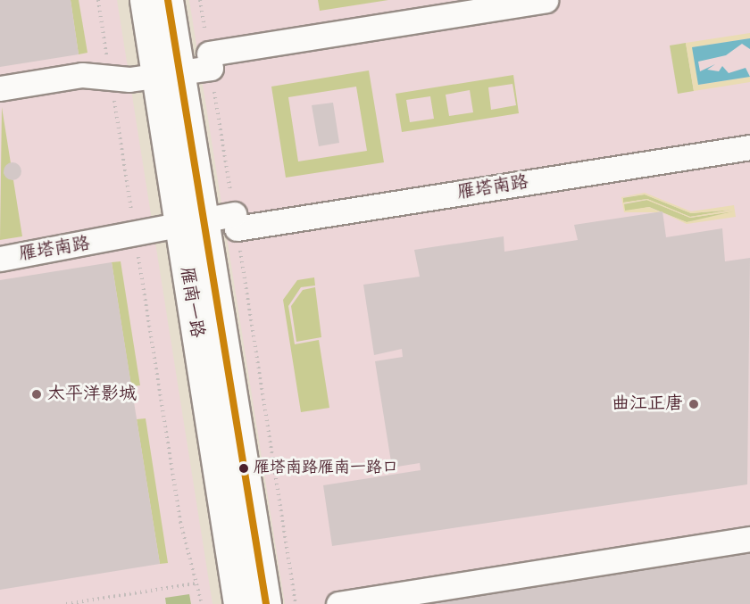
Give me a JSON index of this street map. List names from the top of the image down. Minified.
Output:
{"streets":{"main road":["雁南一路"],"street":["雁塔南路"]},"crossings":[["雁塔南路","雁南一路"]],"places":["太平洋影城","曲江正唐","雁塔南路雁南一路口"]}
